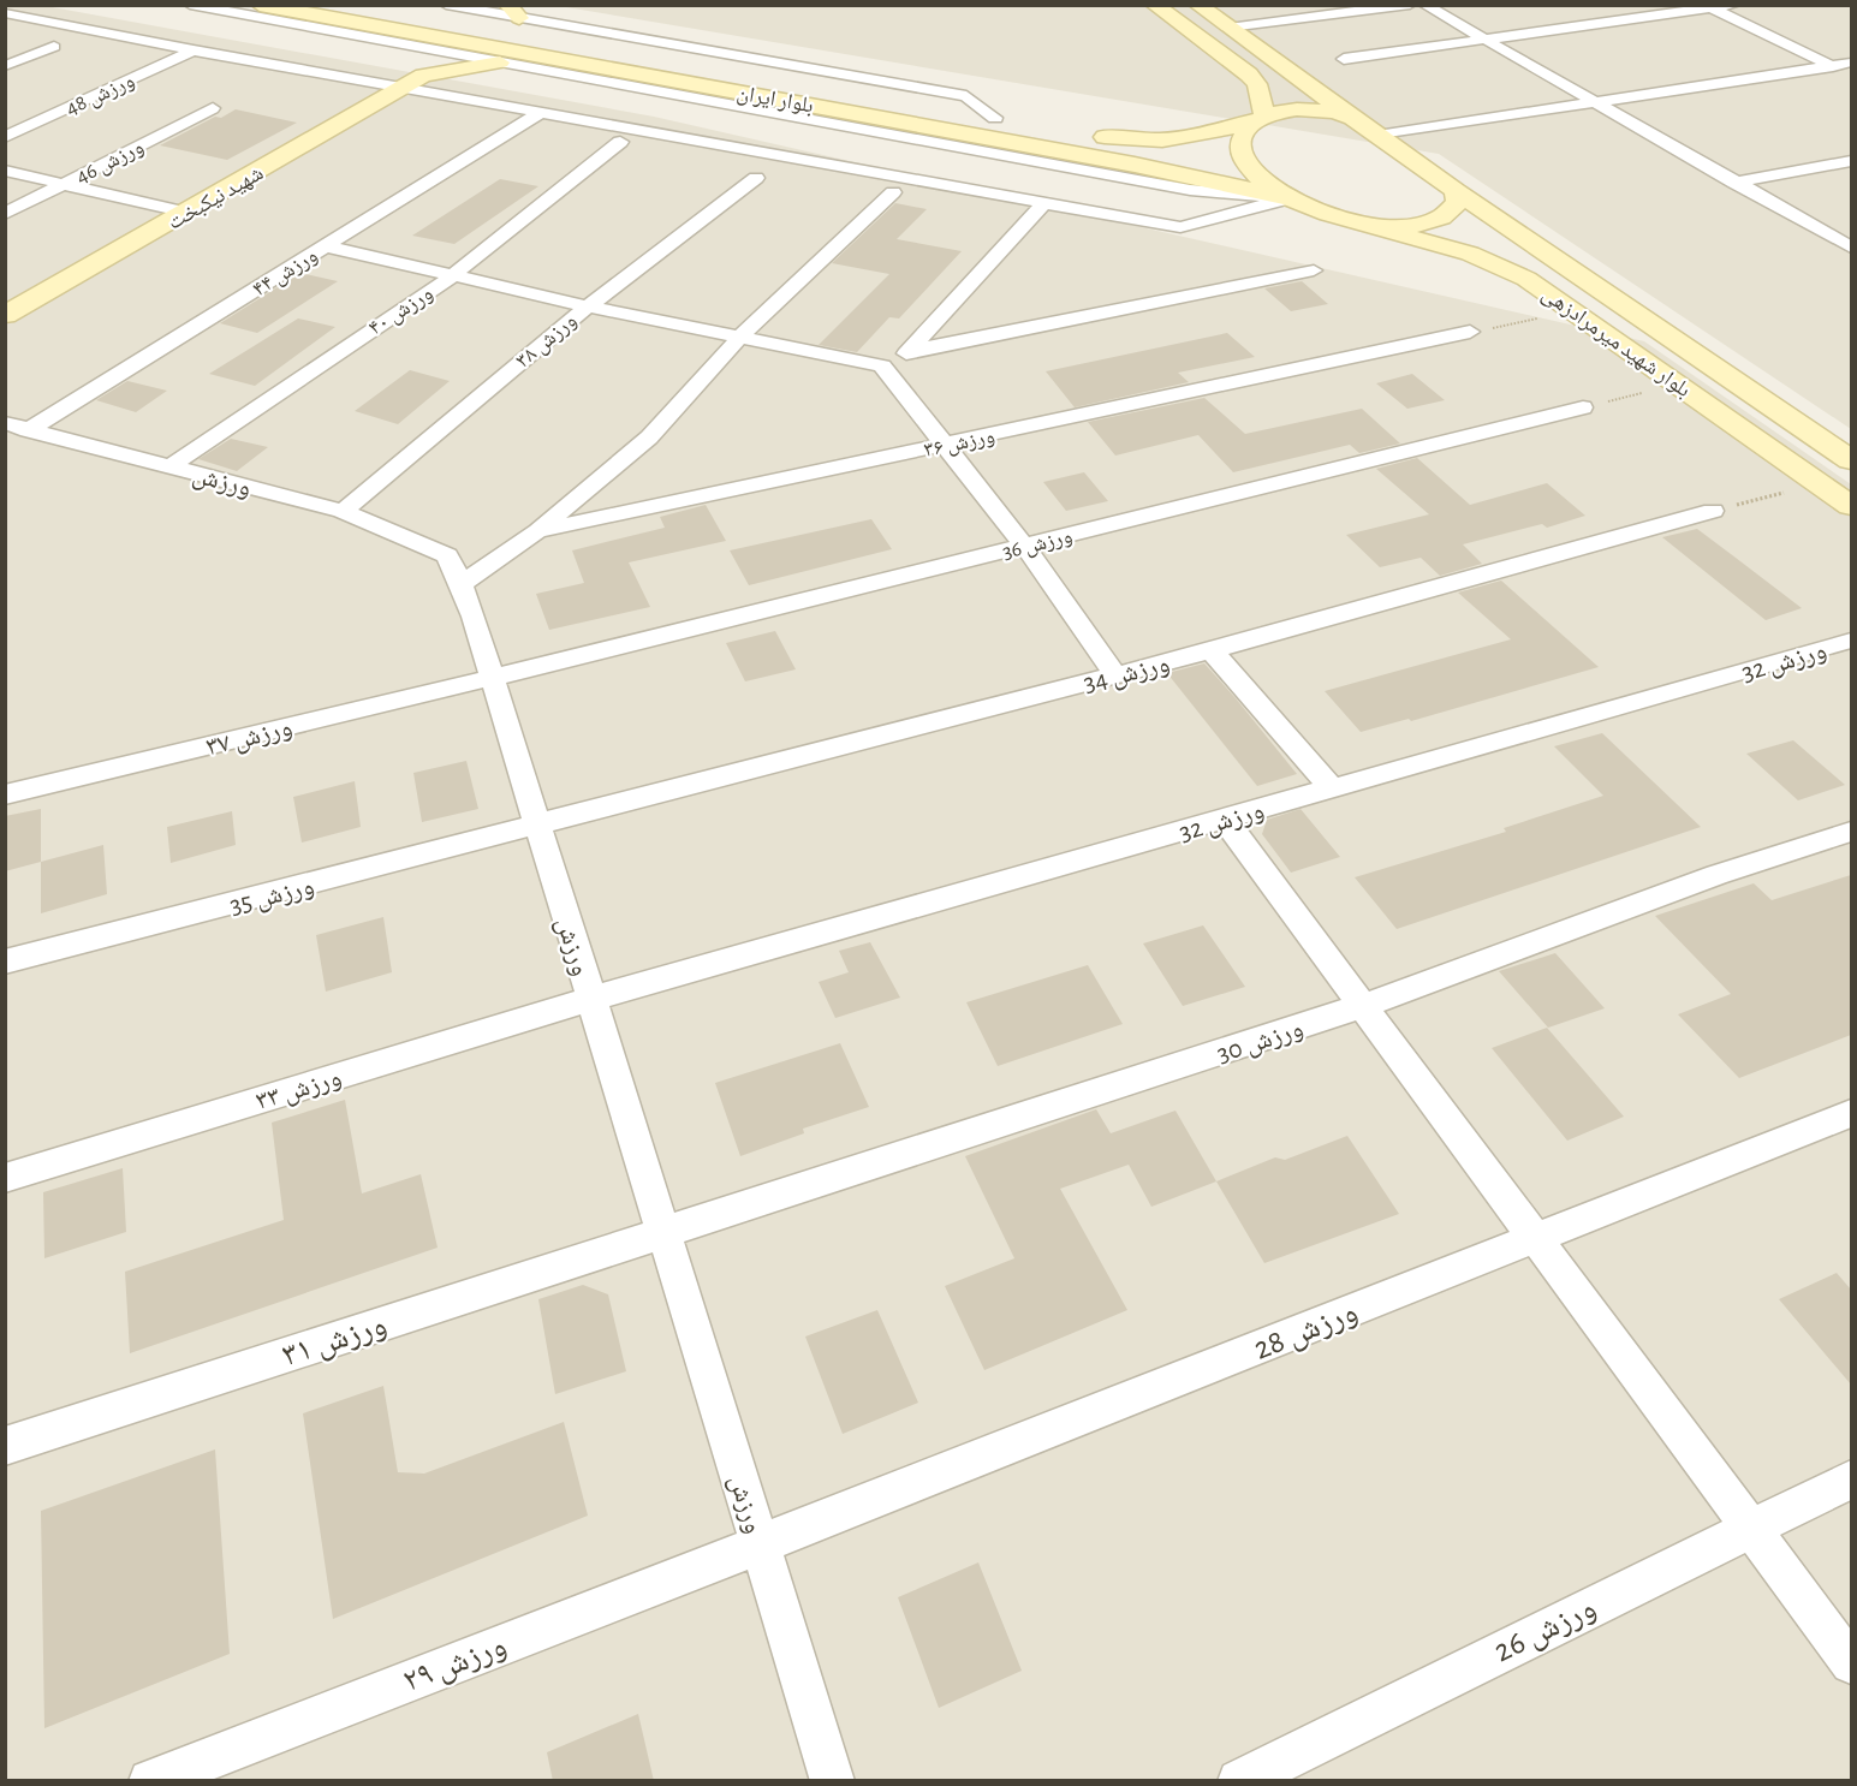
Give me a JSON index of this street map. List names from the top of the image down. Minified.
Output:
{"streets":{"street":["ورزش 48","بلوار ایران","ورزش 46","شهید نیکبخت","ورزش ۴۴","ورزش ۴۰","ورزش ۳۸","بلوار شهید میرمرادزهی","ورزش ۳۶","ورزش","ورزش 36","ورزش 32","ورزش 34","ورزش ۳۷","ورزش 35","ورزش 30","ورزش ۳۳","ورزش 28","ورزش ۳۱","ورزش 26","ورزش ۲۹"]},"crossings":[["ورزش ۴۴","ورزش"],["ورزش ۴۰","ورزش"],["ورزش ۳۸","ورزش"],["ورزش ۳۶","ورزش"],["ورزش","ورزش 36"],["ورزش","ورزش 32"],["ورزش","ورزش 34"],["ورزش","ورزش ۳۷"],["ورزش","ورزش 35"],["ورزش","ورزش 30"],["ورزش","ورزش ۳۳"],["ورزش","ورزش 28"],["ورزش","ورزش ۳۱"],["ورزش","ورزش ۲۹"],["ورزش 36","ورزش ۳۷"],["ورزش 32","ورزش ۳۳"],["ورزش 34","ورزش 35"],["ورزش 30","ورزش ۳۱"],["ورزش 28","ورزش ۲۹"]]}
